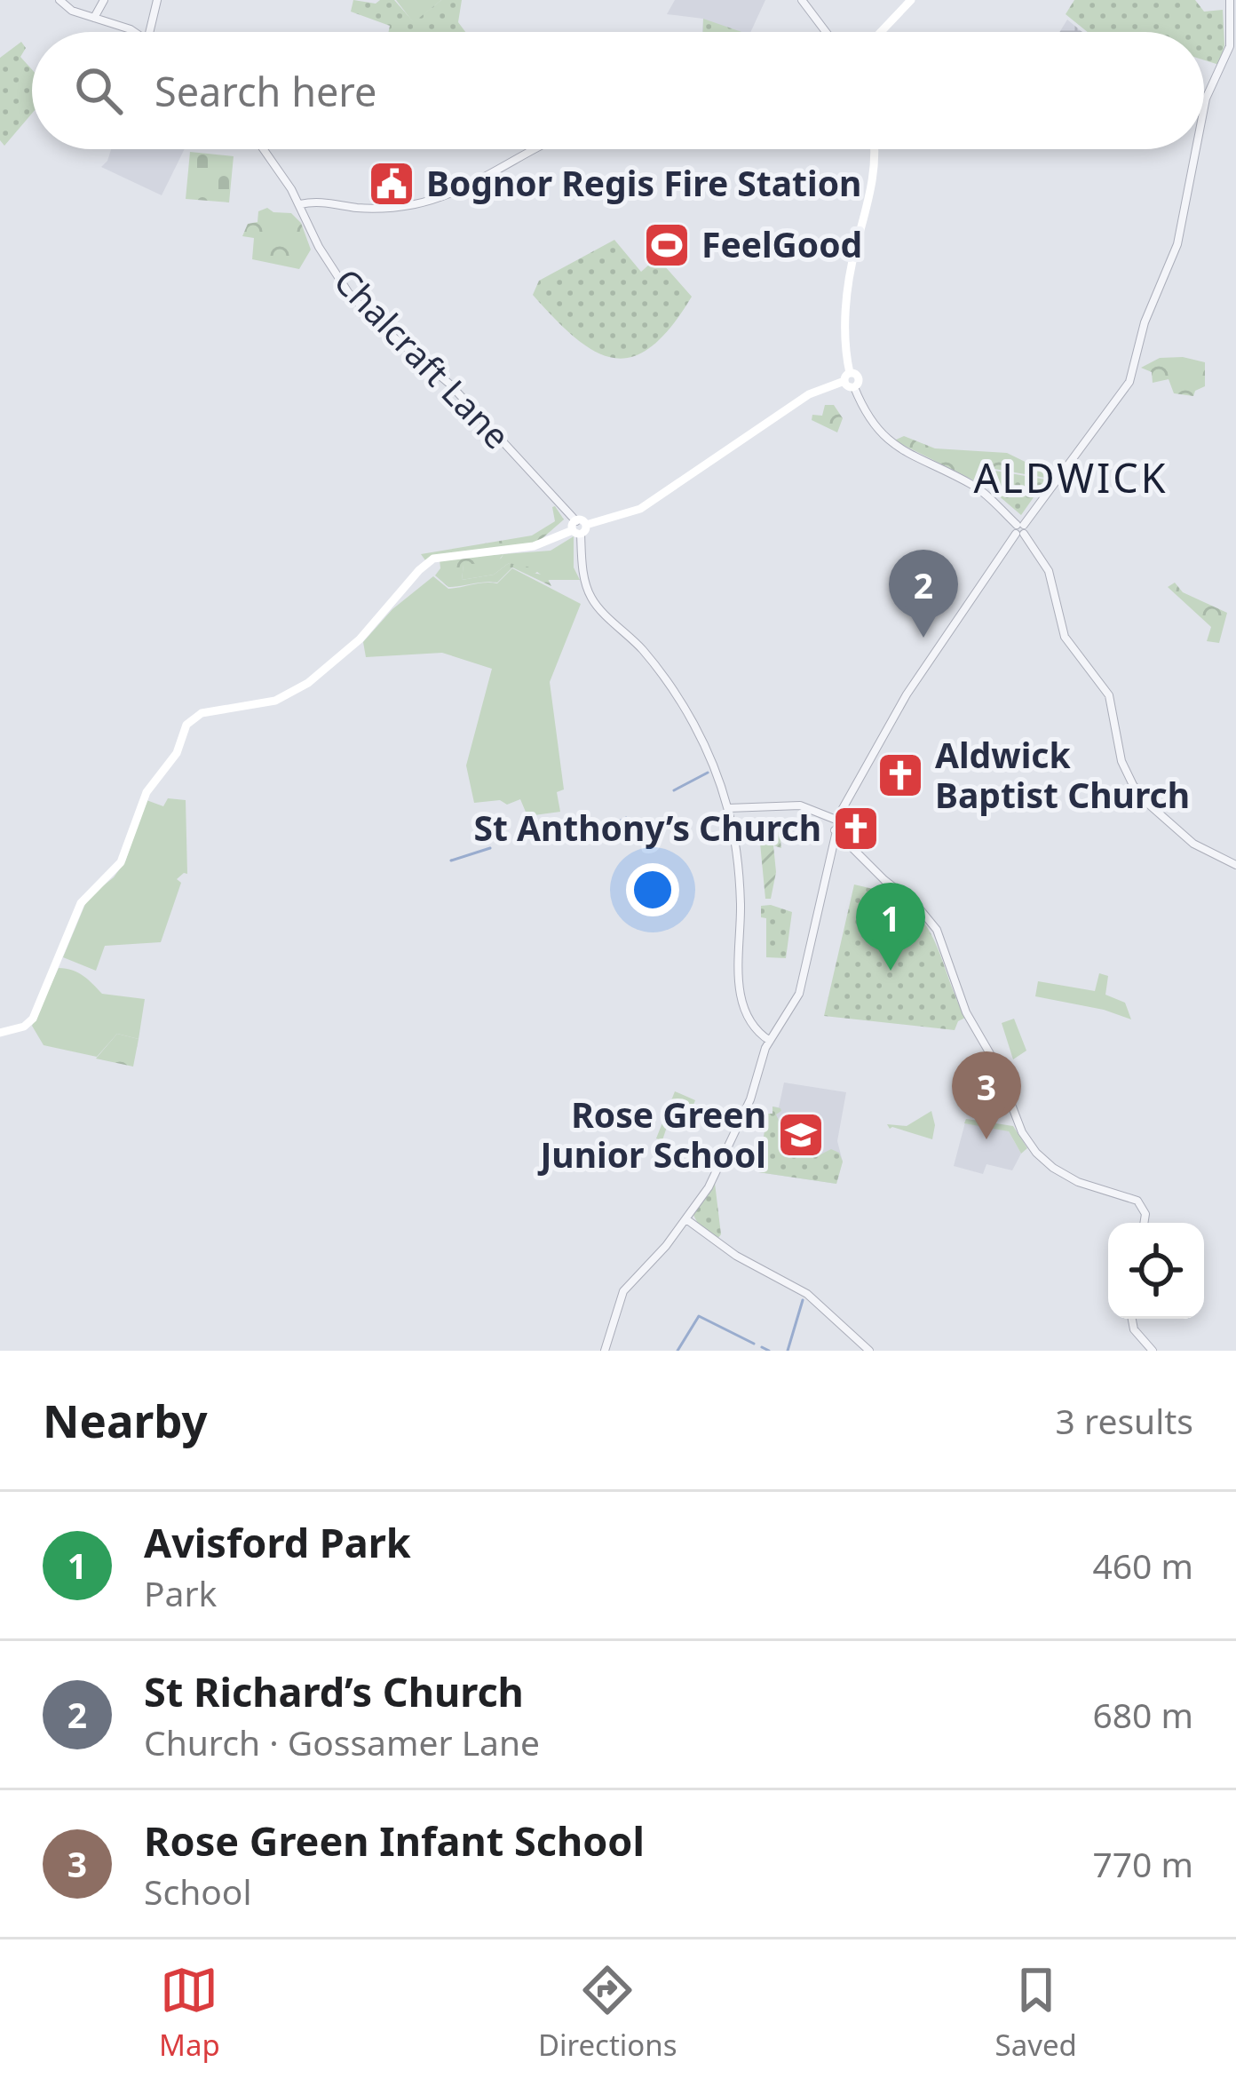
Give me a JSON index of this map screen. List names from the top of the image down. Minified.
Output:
{"streets":{"street":["Chalcraft Lane"]},"districts":["ALDWICK"],"places":{"public building":["Bognor Regis Fire Station"],"sports":["FeelGood"],"church":["Aldwick Baptist Church","St Anthony’s Church"],"school or university":["Rose Green Junior School"]},"page":{"search":"Search here","pins":["2","1","3"],"heading":["Nearby","3 results"],"list":[{"mark":"1","name":"Avisford Park","note":"Park","value":"460 m"},{"mark":"2","name":"St Richard’s Church","note":"Church · Gossamer Lane","value":"680 m"},{"mark":"3","name":"Rose Green Infant School","note":"School","value":"770 m"}],"nav":["Map","Directions","Saved"]}}
